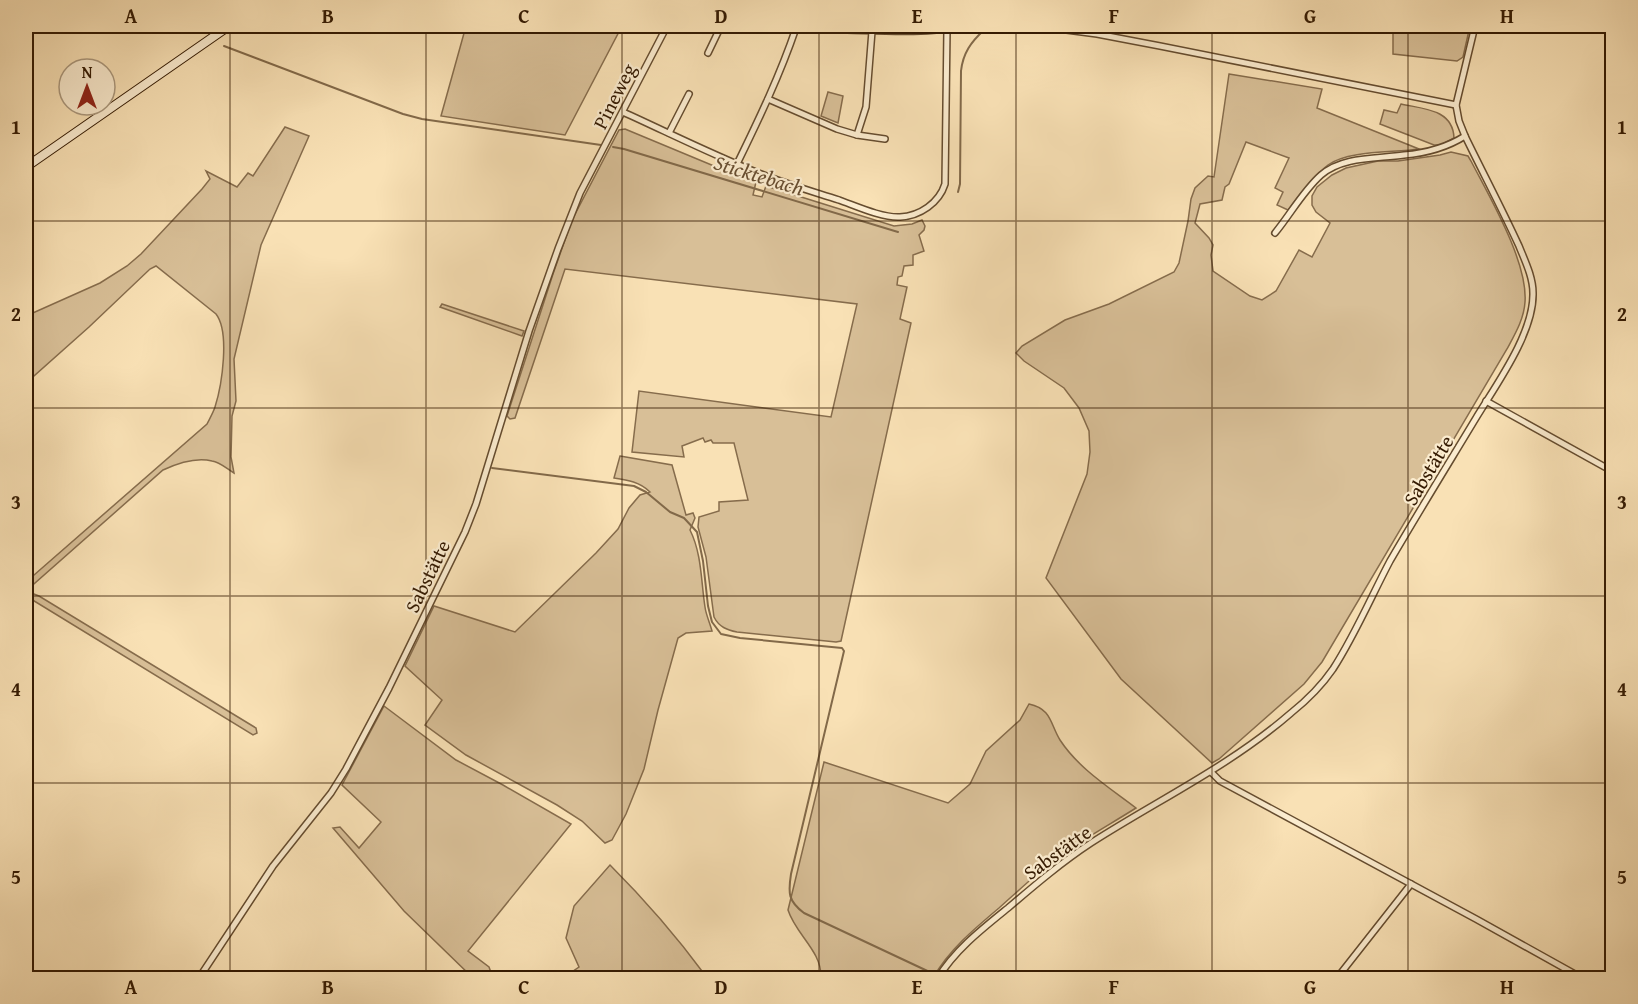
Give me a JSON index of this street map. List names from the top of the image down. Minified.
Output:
{"streets":{"street":["Pineweg","Sabstätte"]},"crossings":[["Pineweg","Sabstätte"]],"water":["Sticktebach"],"north":"top","grid":{"columns":["A","B","C","D","E","F","G","H"],"rows":["1","2","3","4","5"]}}
